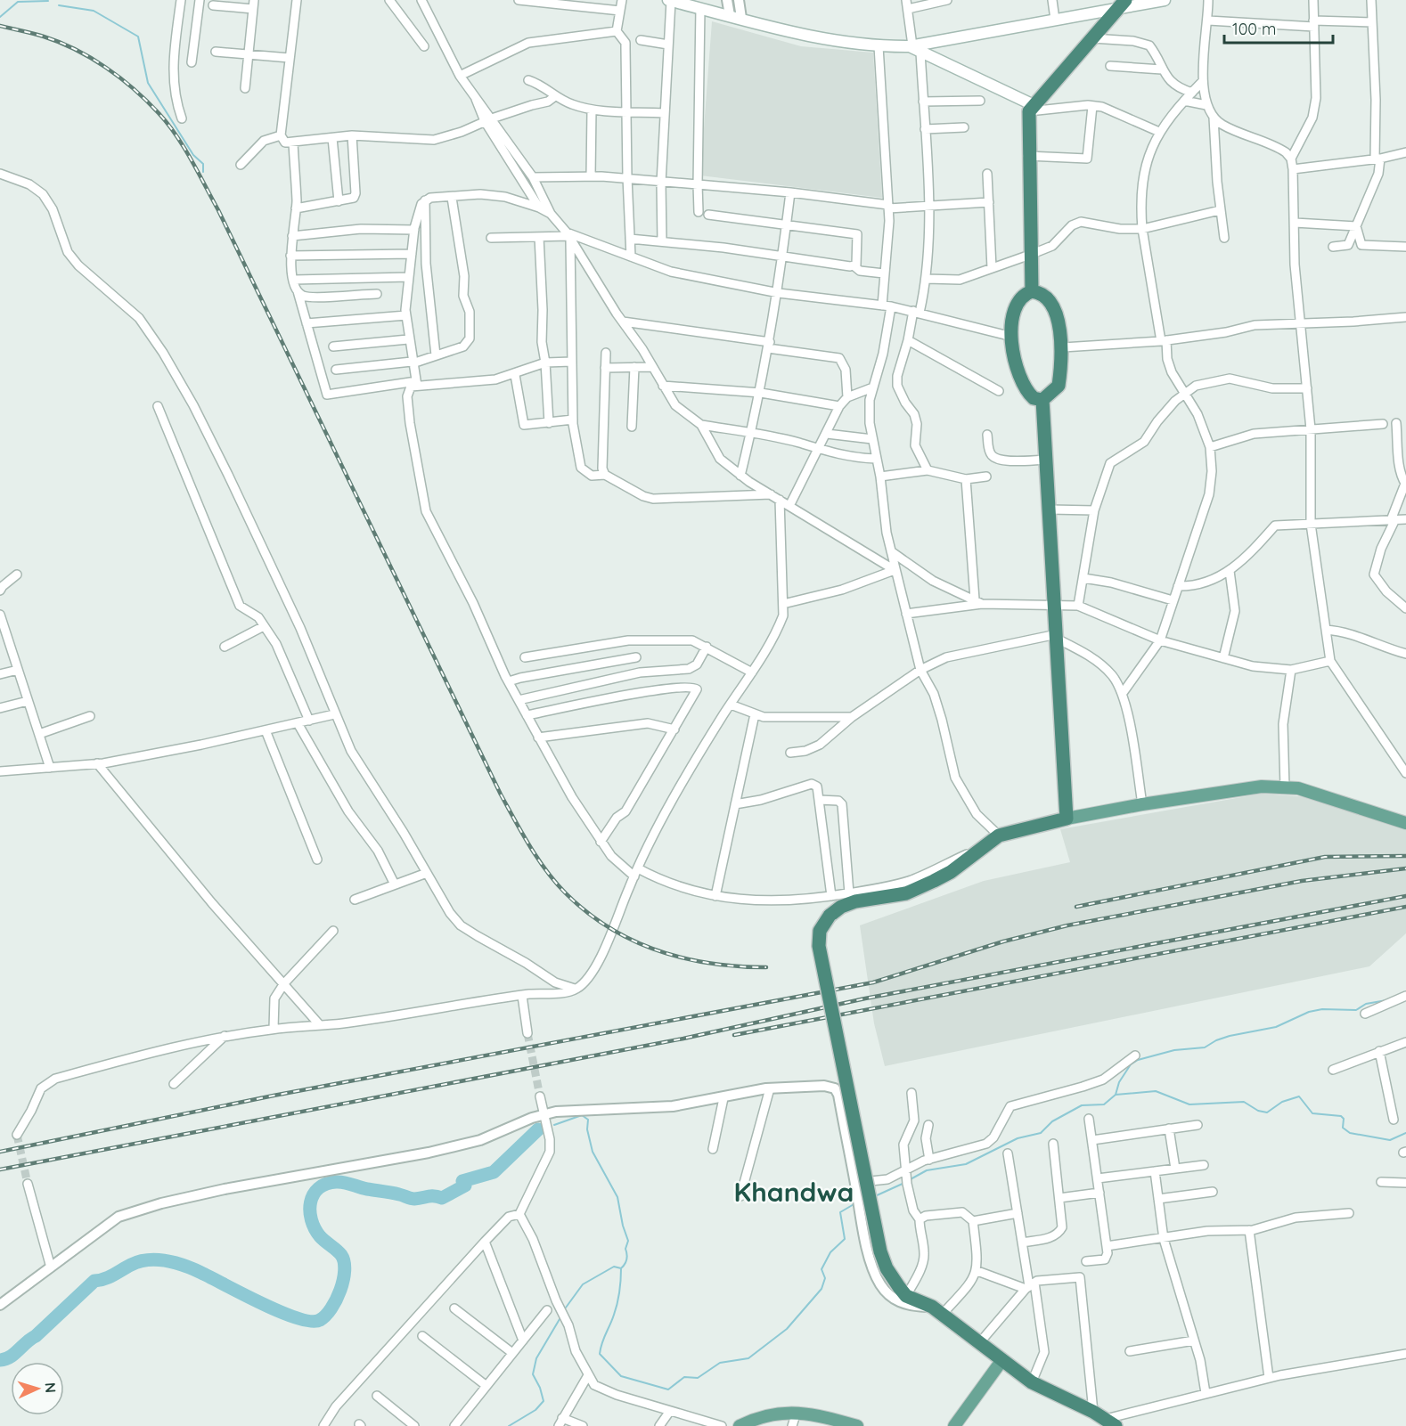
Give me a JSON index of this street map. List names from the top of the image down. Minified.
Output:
{"districts":["Khandwa"],"scale_bar":"100 m","north":"right"}
